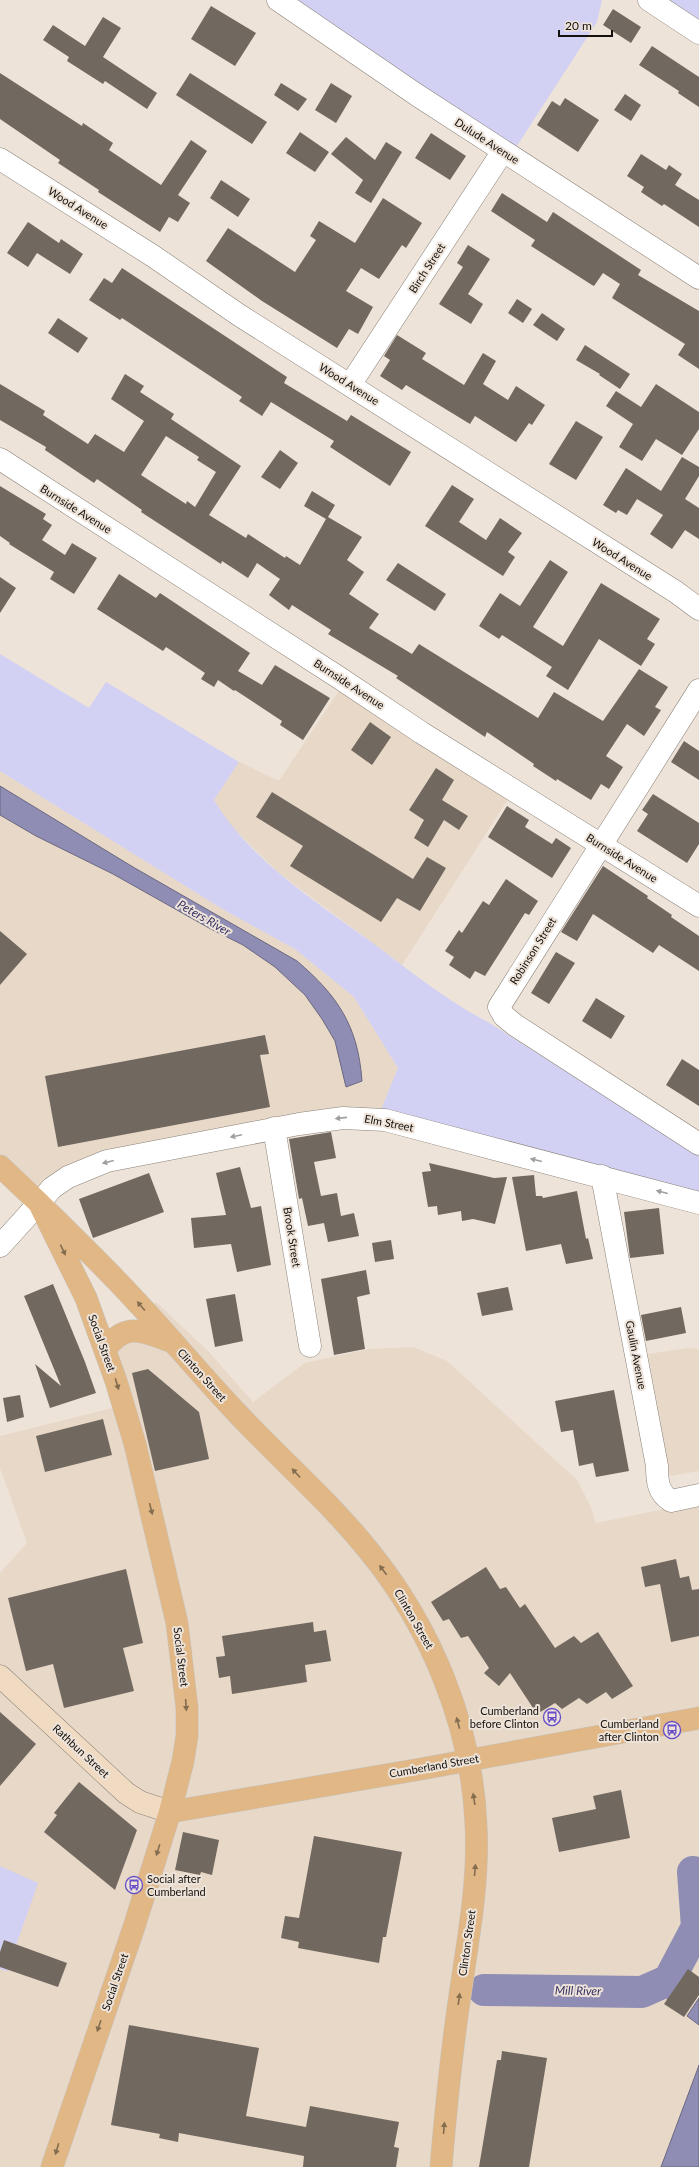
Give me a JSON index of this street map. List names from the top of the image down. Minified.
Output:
{"streets":{"main road":["Social Street","Clinton Street","Rathbun Street","Cumberland Street"],"street":["Dulude Avenue","Wood Avenue","Birch Street","Burnside Avenue","Robinson Street","Elm Street","Brook Street","Gaulin Avenue"]},"crossings":[["Dulude Avenue","Birch Street"],["Wood Avenue","Birch Street"],["Burnside Avenue","Robinson Street"],["Elm Street","Brook Street"],["Elm Street","Social Street"],["Elm Street","Gaulin Avenue"],["Elm Street","Clinton Street"],["Social Street","Clinton Street"],["Social Street","Rathbun Street"],["Social Street","Cumberland Street"],["Clinton Street","Cumberland Street"],["Rathbun Street","Cumberland Street"]],"one_way":["Elm Street","Social Street","Clinton Street"],"water":["Peters River","Mill River"],"places":{"bus stop":["Cumberland before Clinton","Cumberland after Clinton","Social after Cumberland"]},"scale_bar":"20 m"}
